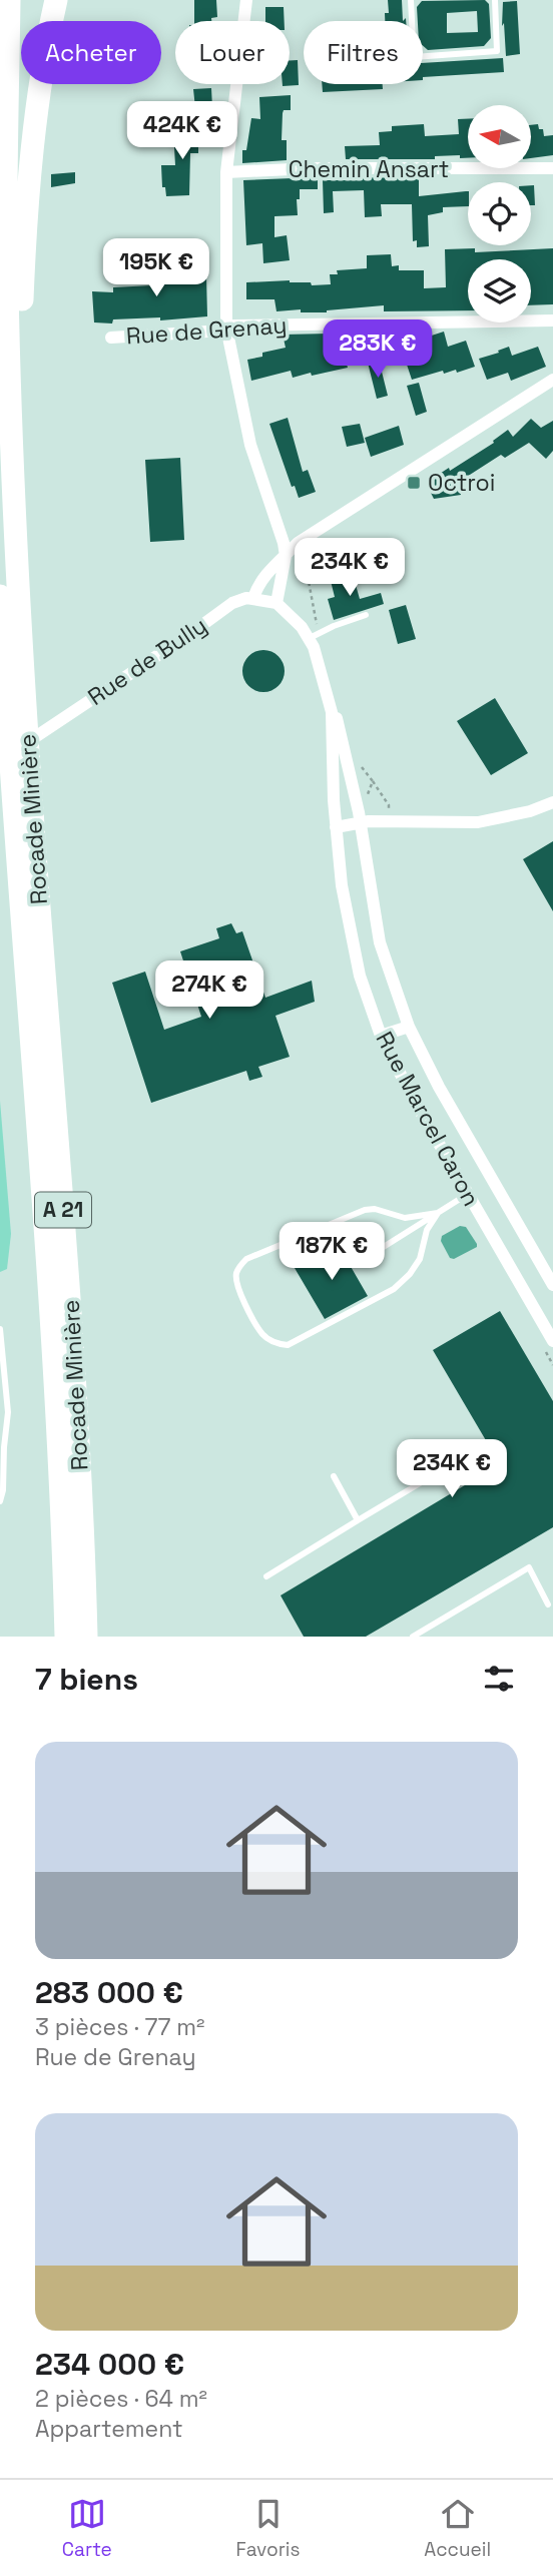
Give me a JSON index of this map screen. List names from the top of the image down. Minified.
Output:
{"streets":{"highway":["Rocade Minière","A 21"],"street":["Chemin Ansart","Rue de Grenay","Rue de Bully","Rue Marcel Caron"]},"places":{"transit":["Octroi"]},"north":"left","page":{"chip":["Acheter","Louer","Filtres"],"price":["424K €","195K €","283K €","234K €","274K €","187K €","234K €"],"heading":"7 biens","list":[{"name":"283 000 €","note":"3 pièces · 77 m² · Rue de Grenay"},{"name":"234 000 €","note":"2 pièces · 64 m² · Appartement"}],"tabs":["Carte","Favoris","Accueil"]}}
